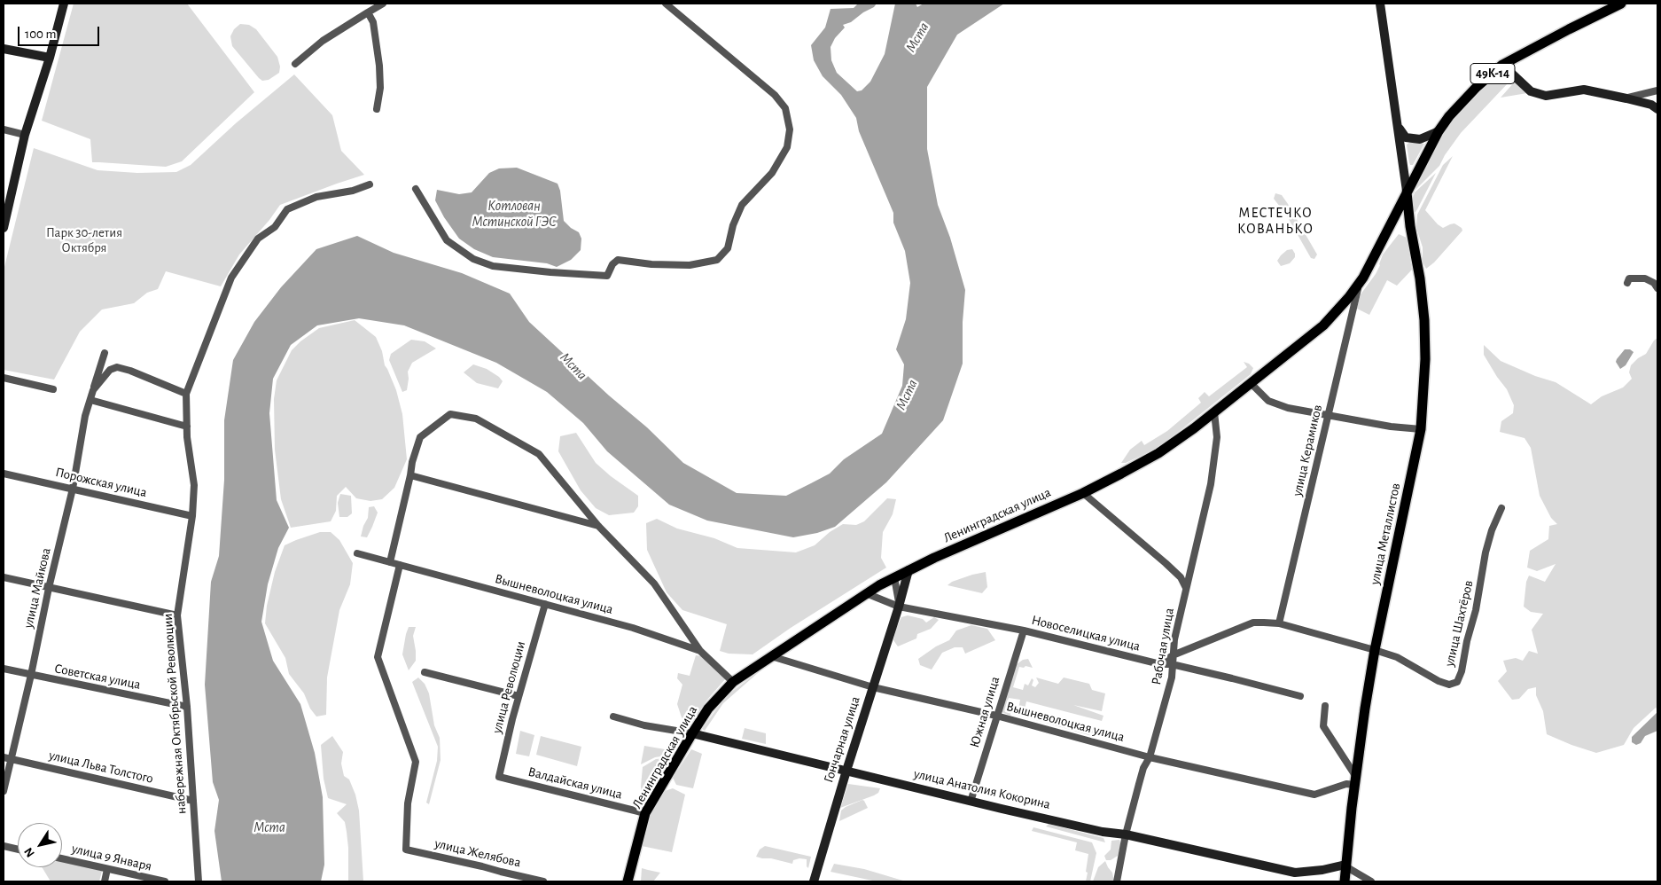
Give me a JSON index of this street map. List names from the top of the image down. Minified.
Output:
{"streets":{"main road":["49К-14","Ленинградская улица","улица Металлистов"],"street":["улица Керамиков","Порожская улица","улица Майкова","Вышневолоцкая улица","улица Шахтёров","Новоселицкая улица","Рабочая улица","Советская улица","улица Революции","Южная улица","набережная Октябрьской Революции","Гончарная улица","улица Льва Толстого","Валдайская улица","улица Анатолия Кокорина","улица Желябова","улица 9 Января"]},"crossings":[["49К-14","Ленинградская улица"],["49К-14","улица Металлистов"],["улица Керамиков","Ленинградская улица"],["Порожская улица","улица Майкова"],["Порожская улица","набережная Октябрьской Революции"],["Ленинградская улица","улица Металлистов"],["Ленинградская улица","Вышневолоцкая улица"],["Ленинградская улица","Новоселицкая улица"],["Ленинградская улица","Рабочая улица"],["Ленинградская улица","Гончарная улица"],["Ленинградская улица","Валдайская улица"],["Ленинградская улица","улица Анатолия Кокорина"],["улица Металлистов","Вышневолоцкая улица"],["улица Металлистов","улица Шахтёров"],["улица Металлистов","улица Анатолия Кокорина"],["улица Майкова","Советская улица"],["улица Майкова","набережная Октябрьской Революции"],["улица Майкова","улица Льва Толстого"],["Вышневолоцкая улица","Рабочая улица"],["Вышневолоцкая улица","улица Революции"],["Вышневолоцкая улица","Южная улица"],["Вышневолоцкая улица","Гончарная улица"],["Вышневолоцкая улица","улица Желябова"],["Новоселицкая улица","Рабочая улица"],["Новоселицкая улица","Южная улица"],["Новоселицкая улица","Гончарная улица"],["Рабочая улица","улица Анатолия Кокорина"],["Советская улица","набережная Октябрьской Революции"],["улица Революции","Валдайская улица"],["Южная улица","улица Анатолия Кокорина"],["набережная Октябрьской Революции","улица Льва Толстого"],["Гончарная улица","улица Анатолия Кокорина"]],"districts":["МЕСТЕЧКО КОВАНЬКО"],"water":["Мста","Котлован Мстинской ГЭС"],"parks":["Парк 30-летия Октября"],"scale_bar":"100 m","north":"bottom left"}
